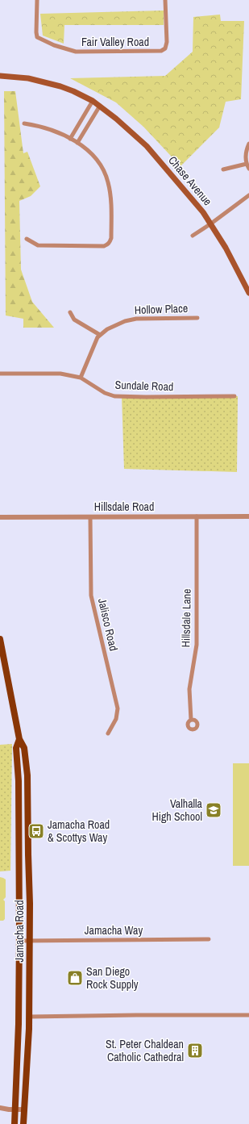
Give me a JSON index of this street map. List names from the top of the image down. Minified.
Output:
{"streets":{"main road":["Chase Avenue","Jamacha Road"],"street":["Fair Valley Road","Hollow Place","Sundale Road","Hillsdale Road","Hillsdale Lane","Jalisco Road","Jamacha Way"]},"crossings":[["Hillsdale Road","Hillsdale Lane"],["Hillsdale Road","Jalisco Road"],["Jamacha Way","Jamacha Road"]],"places":{"school or university":["Valhalla High School"],"bus stop":["Jamacha Road & Scottys Way"],"shop":["San Diego Rock Supply"],"building":["St. Peter Chaldean Catholic Cathedral"]}}
